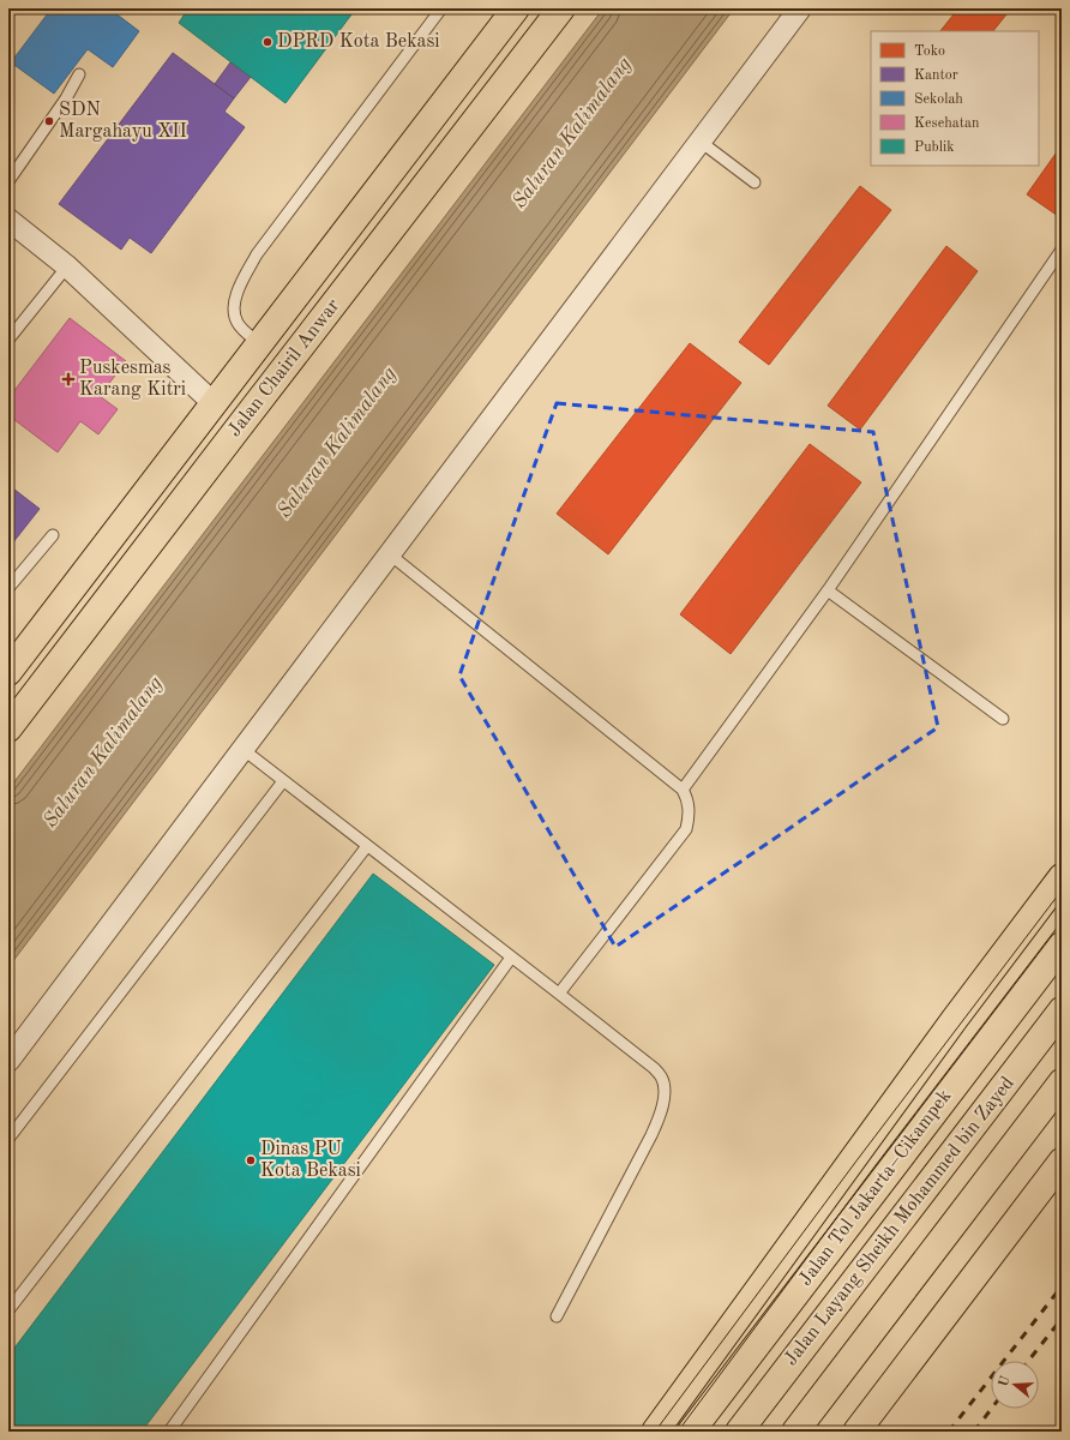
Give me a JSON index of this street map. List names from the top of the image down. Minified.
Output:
{"streets":{"main road":["Jalan Chairil Anwar","Jalan Tol Jakarta–Cikampek","Jalan Layang Sheikh Mohammed bin Zayed"]},"water":["Saluran Kalimalang"],"places":{"other":["DPRD Kota Bekasi","SDN Margahayu XII","Dinas PU Kota Bekasi"],"health":["Puskesmas Karang Kitri"]},"legend":["Toko","Kantor","Sekolah","Kesehatan","Publik"],"north":"left"}
